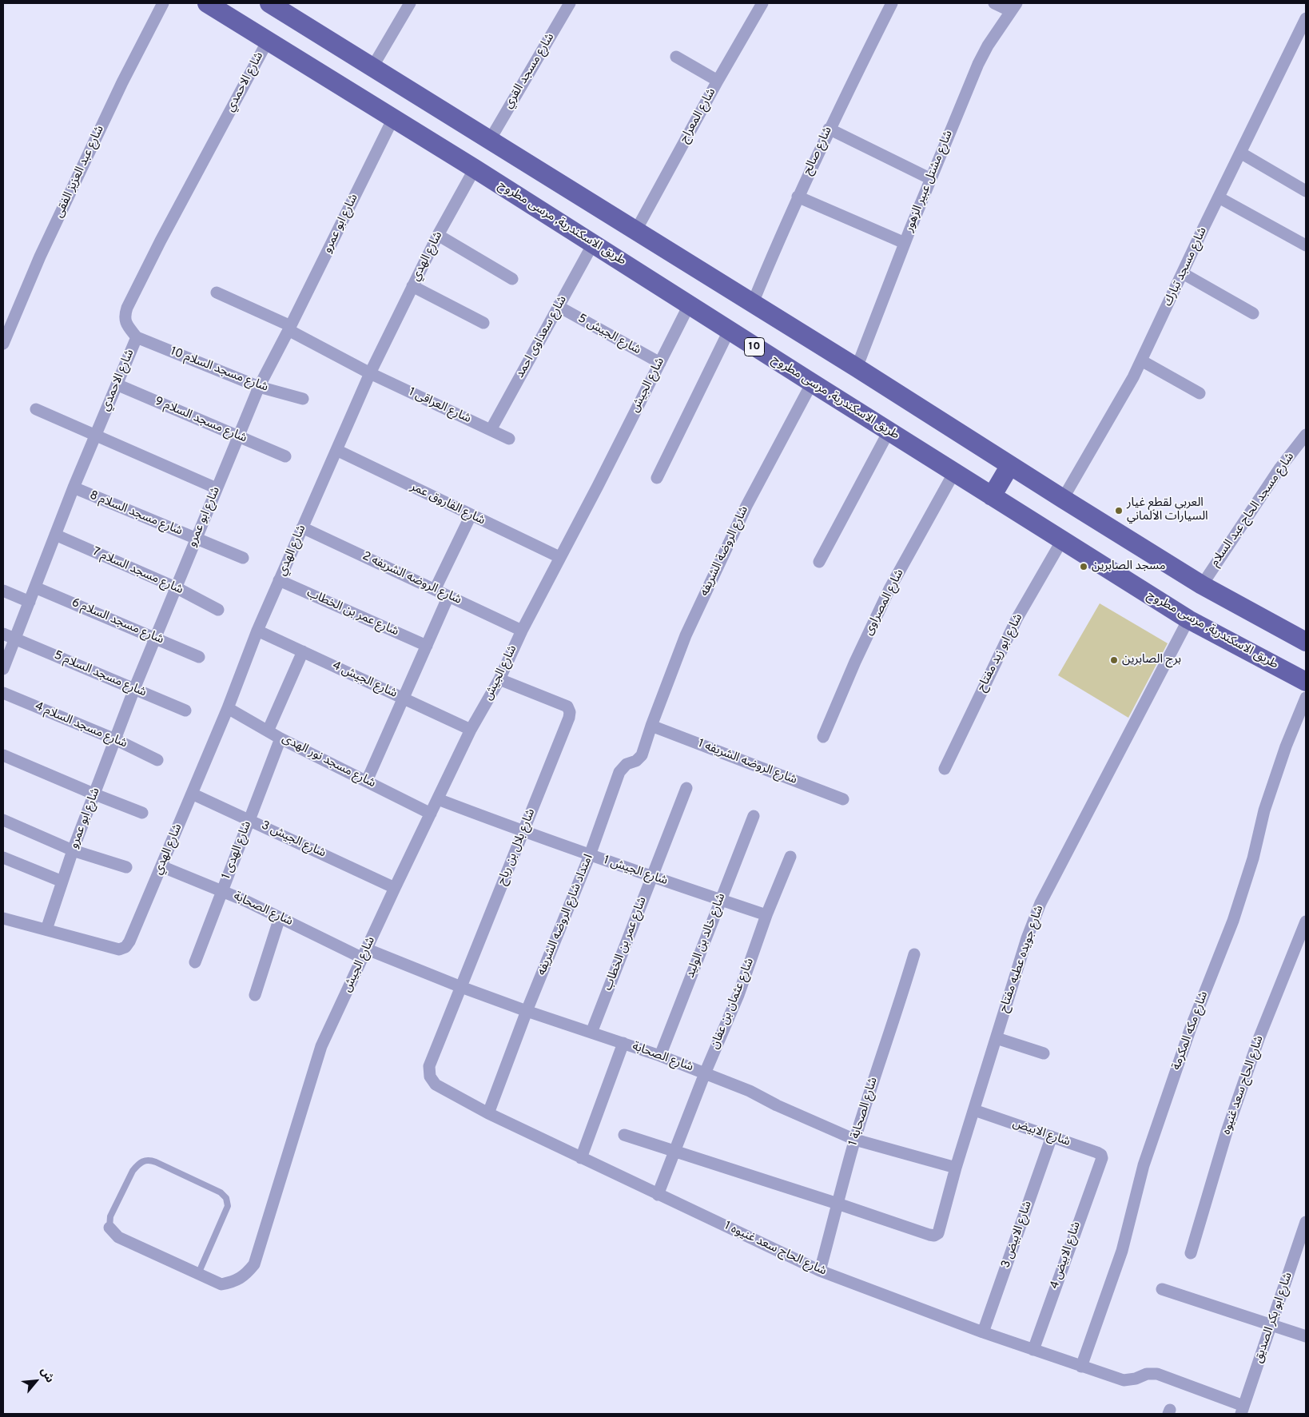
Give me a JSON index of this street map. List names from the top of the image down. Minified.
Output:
{"streets":{"main road":["طريق الاسكندرية, مرسى مطروح","10"],"street":["شارع مسجد القري","شارع الاحمدي","شارع المعراج","شارع صالح","شارع عبد العزيز الفقى","شارع مشتل عبير الزهور","شارع ابو عمرو","شارع الهدي","شارع مسجد تبارك","شارع الجيش 5","شارع سعداوى احمد","شارع مسجد السلام 10","شارع الجيش","شارع العراقى 1","شارع مسجد السلام 9","شارع الفاروق عمر","شارع مسجد الحاج عبد السلام","شارع مسجد السلام 8","شارع الروضة الشريفه","شارع مسجد السلام 7","شارع الروضه الشريفه 2","شارع المصراوى","شارع عمر بن الخطاب","شارع مسجد السلام 6","شارع ابو زيد مفتاح","شارع مسجد السلام 5","شارع الجيش 4","شارع مسجد السلام 4","شارع مسجد نور الهدى","شارع الروضه الشريفه 1","شارع الجيش 3","شارع بلال بن رباح","شارع الهدى 1","شارع الجيش 1","شارع الصحابة","امتداد شارع الروضه الشريفه","شارع خالد بن الوليد","شارع جويده عطيه مفتاح","شارع عثمان بن عفان","شارع مكه المكرمة","شارع الحاج سعد غنيوه","شارع الصحابة 1","شارع الابيض","شارع الابيض 3","شارع الحاج سعد غنيوه 1","شارع الابيض 4","شارع ابو بكر الصديق"]},"crossings":[["شارع الاحمدي","طريق الاسكندرية, مرسى مطروح"],["شارع الاحمدي","شارع مسجد السلام 10"],["شارع الاحمدي","شارع مسجد السلام 9"],["شارع الاحمدي","شارع مسجد السلام 8"],["شارع الاحمدي","شارع مسجد السلام 7"],["شارع الاحمدي","شارع مسجد السلام 6"],["شارع الاحمدي","شارع مسجد السلام 5"],["شارع ابو عمرو","طريق الاسكندرية, مرسى مطروح"],["شارع ابو عمرو","شارع الهدي"],["شارع ابو عمرو","شارع مسجد السلام 10"],["شارع ابو عمرو","شارع العراقى 1"],["شارع ابو عمرو","شارع مسجد السلام 9"],["شارع ابو عمرو","شارع مسجد السلام 8"],["شارع ابو عمرو","شارع مسجد السلام 7"],["شارع ابو عمرو","شارع مسجد السلام 6"],["شارع ابو عمرو","شارع مسجد السلام 5"],["شارع ابو عمرو","شارع مسجد السلام 4"],["طريق الاسكندرية, مرسى مطروح","شارع الهدي"],["طريق الاسكندرية, مرسى مطروح","شارع سعداوى احمد"],["طريق الاسكندرية, مرسى مطروح","شارع الجيش"],["طريق الاسكندرية, مرسى مطروح","شارع الروضة الشريفه"],["طريق الاسكندرية, مرسى مطروح","شارع المصراوى"],["طريق الاسكندرية, مرسى مطروح","شارع ابو زيد مفتاح"],["طريق الاسكندرية, مرسى مطروح","شارع جويده عطيه مفتاح"],["شارع الهدي","شارع العراقى 1"],["شارع الهدي","شارع الفاروق عمر"],["شارع الهدي","شارع الروضه الشريفه 2"],["شارع الهدي","شارع عمر بن الخطاب"],["شارع الهدي","شارع الجيش 4"],["شارع الهدي","شارع مسجد نور الهدى"],["شارع الهدي","شارع الجيش 3"],["شارع الهدي","شارع الصحابة"],["شارع الجيش 5","شارع سعداوى احمد"],["شارع الجيش 5","شارع الجيش"],["شارع سعداوى احمد","شارع العراقى 1"],["شارع الجيش","شارع الفاروق عمر"],["شارع الجيش","شارع الروضه الشريفه 2"],["شارع الجيش","شارع الجيش 4"],["شارع الجيش","شارع مسجد نور الهدى"],["شارع الجيش","شارع الجيش 3"],["شارع الجيش","شارع بلال بن رباح"],["شارع الجيش","شارع الجيش 1"],["شارع الجيش","شارع الصحابة"],["شارع الروضة الشريفه","شارع الروضه الشريفه 1"],["شارع الروضة الشريفه","امتداد شارع الروضه الشريفه"],["شارع عمر بن الخطاب","شارع الجيش 1"],["شارع عمر بن الخطاب","شارع الصحابة"],["شارع مسجد نور الهدى","شارع الهدى 1"],["شارع الروضه الشريفه 1","امتداد شارع الروضه الشريفه"],["شارع الجيش 3","شارع الهدى 1"],["شارع بلال بن رباح","شارع الجيش 1"],["شارع بلال بن رباح","شارع الصحابة"],["شارع بلال بن رباح","شارع الحاج سعد غنيوه 1"],["شارع الهدى 1","شارع الصحابة"],["شارع الجيش 1","امتداد شارع الروضه الشريفه"],["شارع الجيش 1","شارع خالد بن الوليد"],["شارع الجيش 1","شارع عثمان بن عفان"],["شارع الصحابة","امتداد شارع الروضه الشريفه"],["شارع الصحابة","شارع خالد بن الوليد"],["شارع الصحابة","شارع جويده عطيه مفتاح"],["شارع الصحابة","شارع عثمان بن عفان"],["شارع الصحابة","شارع الصحابة 1"],["امتداد شارع الروضه الشريفه","شارع الحاج سعد غنيوه 1"],["شارع جويده عطيه مفتاح","شارع الصحابة 1"],["شارع جويده عطيه مفتاح","شارع الابيض"],["شارع عثمان بن عفان","شارع الحاج سعد غنيوه 1"],["شارع مكه المكرمة","شارع الحاج سعد غنيوه 1"],["شارع الصحابة 1","شارع الحاج سعد غنيوه 1"],["شارع الابيض","شارع الابيض 3"],["شارع الابيض","شارع الابيض 4"],["شارع الابيض 3","شارع الحاج سعد غنيوه 1"],["شارع الحاج سعد غنيوه 1","شارع الابيض 4"],["شارع الحاج سعد غنيوه 1","شارع ابو بكر الصديق"]],"places":["العربي لقطع غيار السيارات الالماني","مسجد الصابرين","برج الصابرين"],"north":"top right"}
